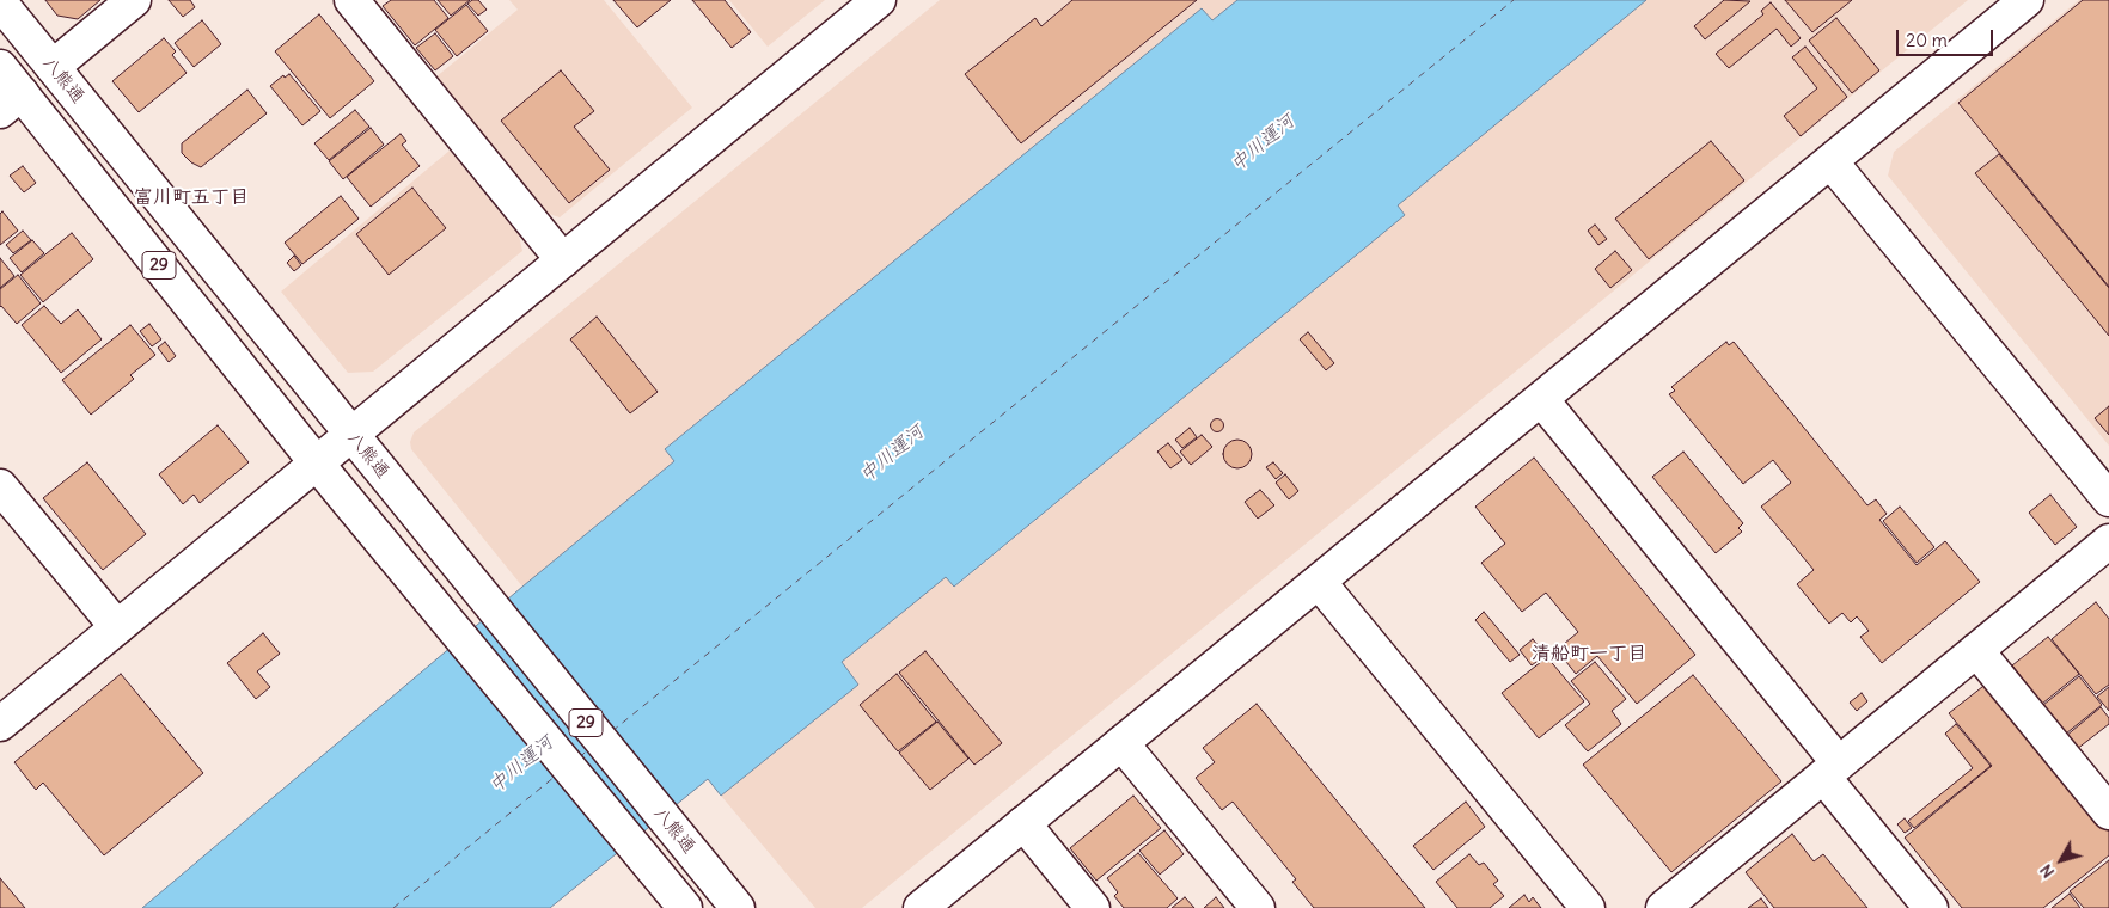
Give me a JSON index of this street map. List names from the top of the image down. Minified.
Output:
{"streets":{"street":["八熊通","29"]},"districts":["富川町五丁目","清船町一丁目"],"water":["中川運河"],"scale_bar":"20 m","north":"bottom left"}
